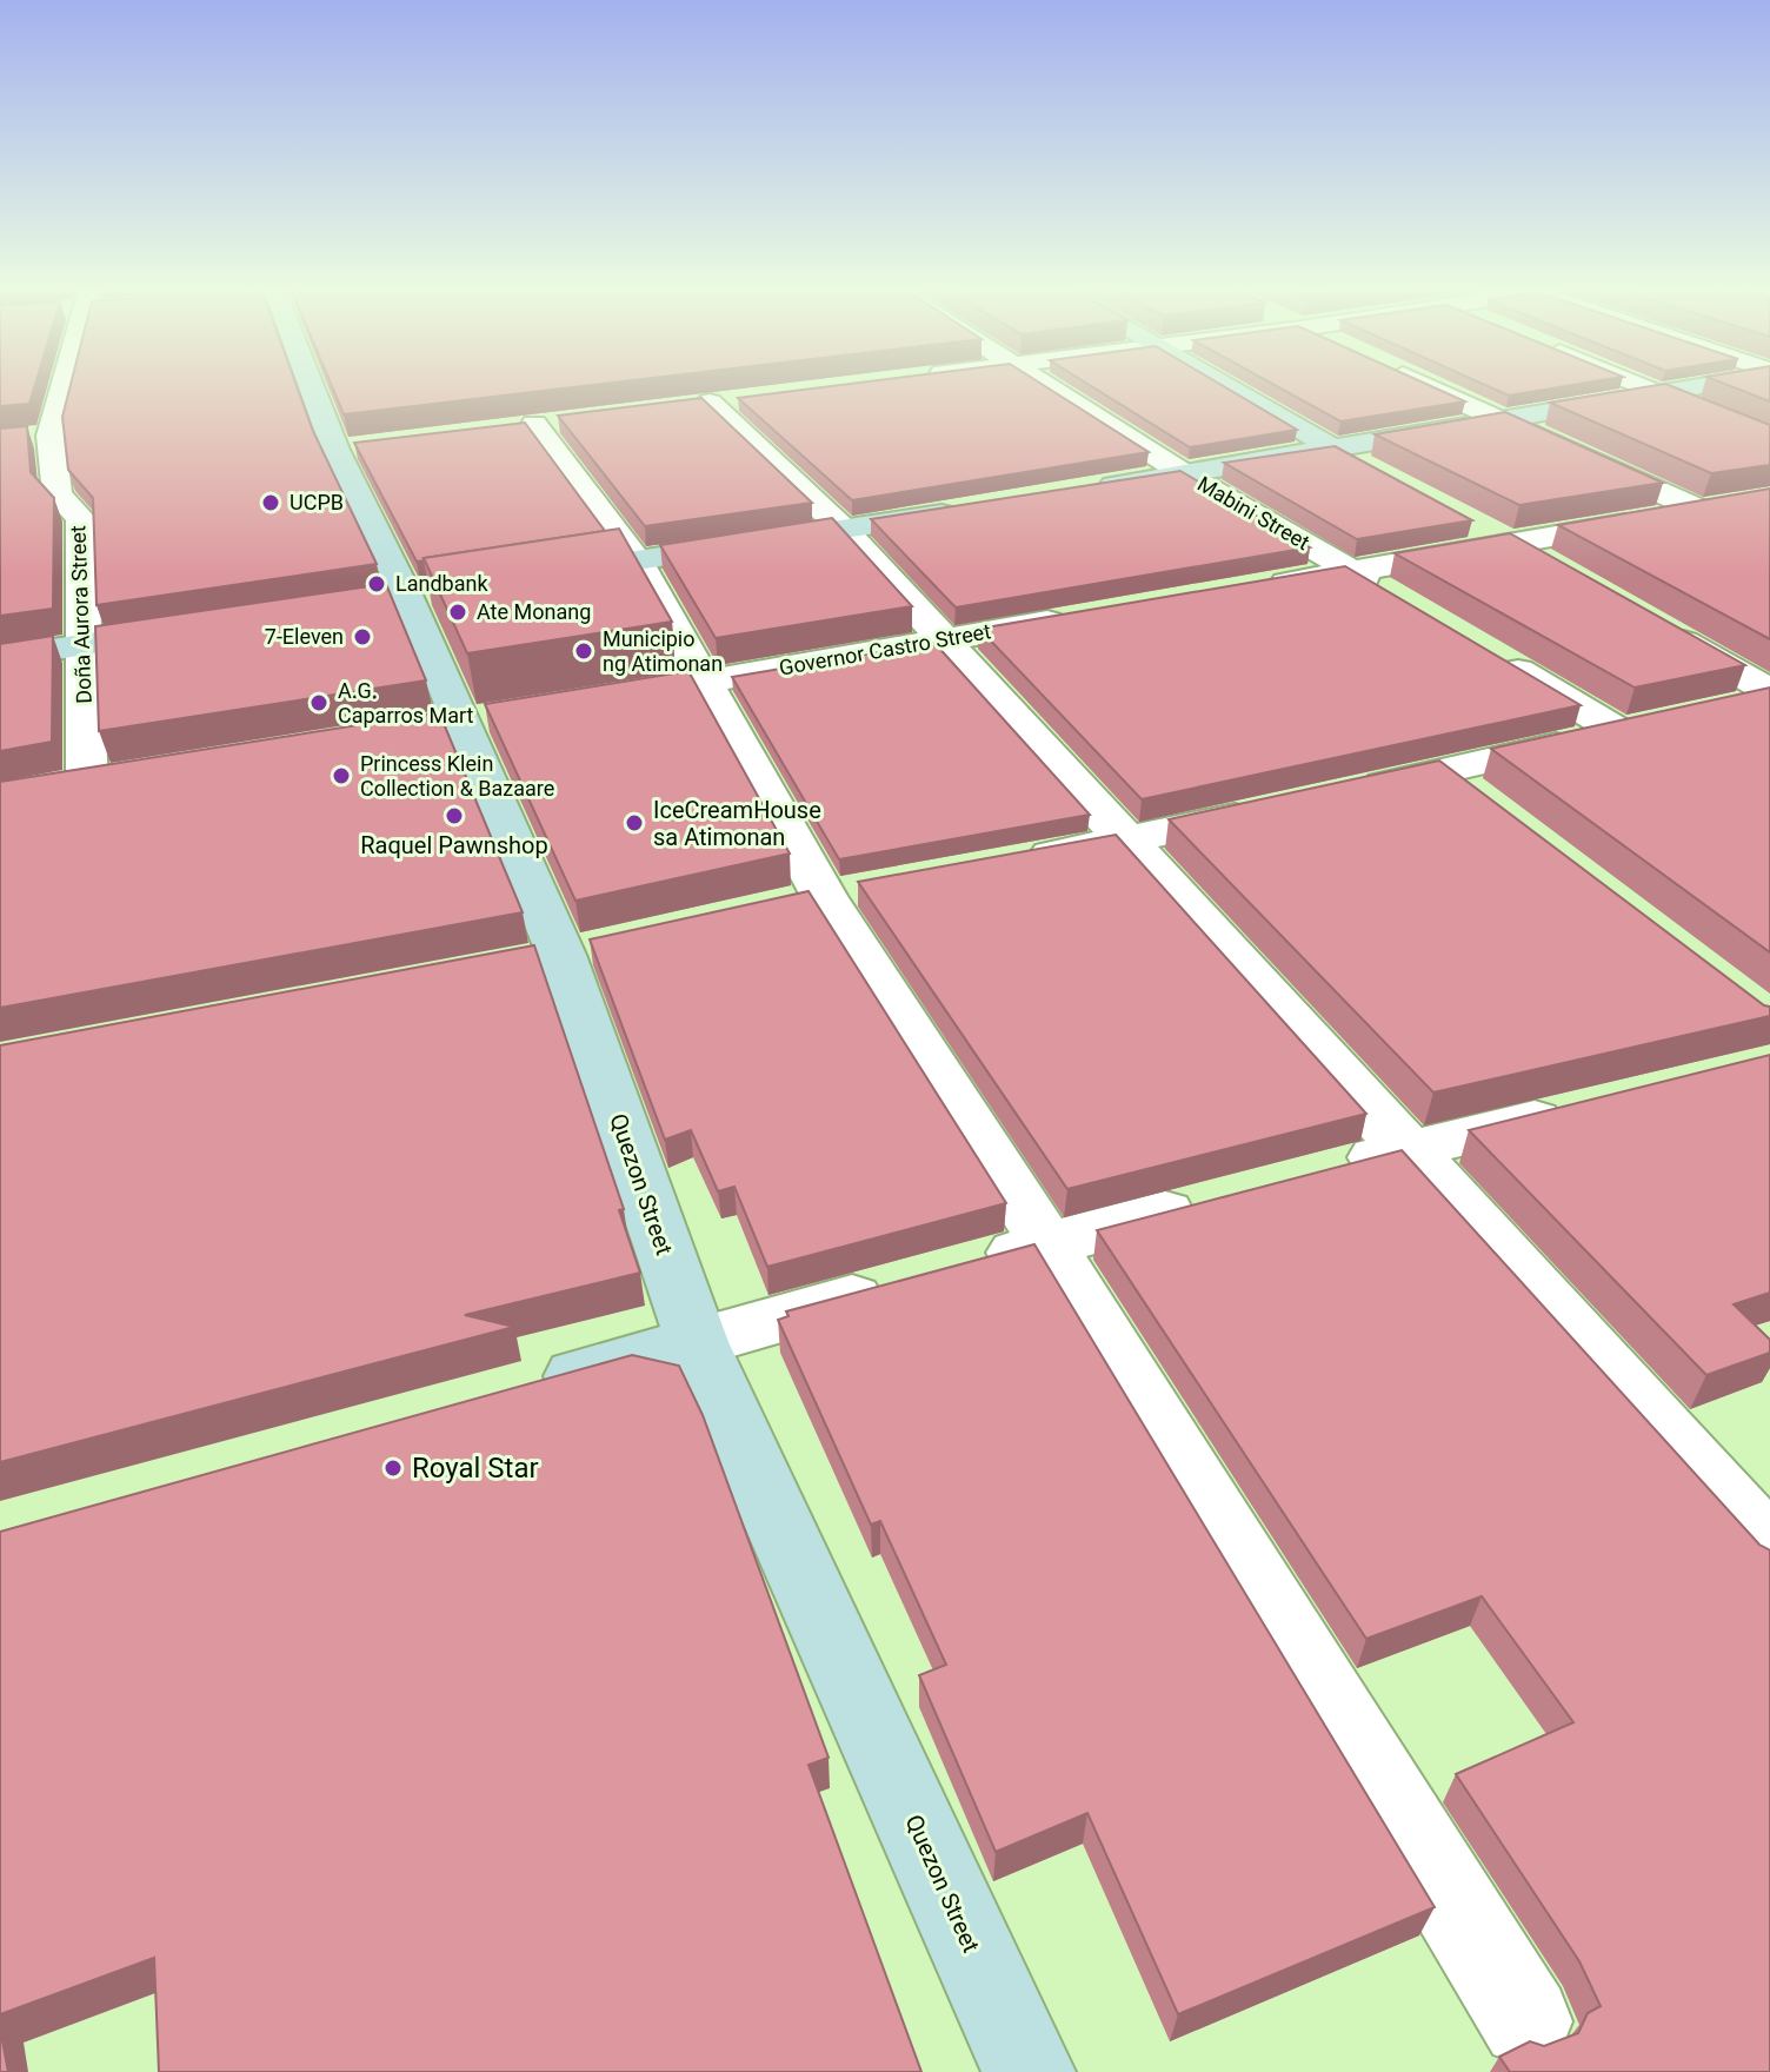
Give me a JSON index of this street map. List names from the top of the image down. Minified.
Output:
{"streets":{"main road":["Quezon Street"],"street":["Mabini Street","Doña Aurora Street","Governor Castro Street"]},"places":["UCPB","Landbank","Ate Monang","7-Eleven","Municipio ng Atimonan","A.G. Caparros Mart","Princess Klein Collection & Bazaare","Raquel Pawnshop","IceCreamHouse sa Atimonan","Royal Star"]}
